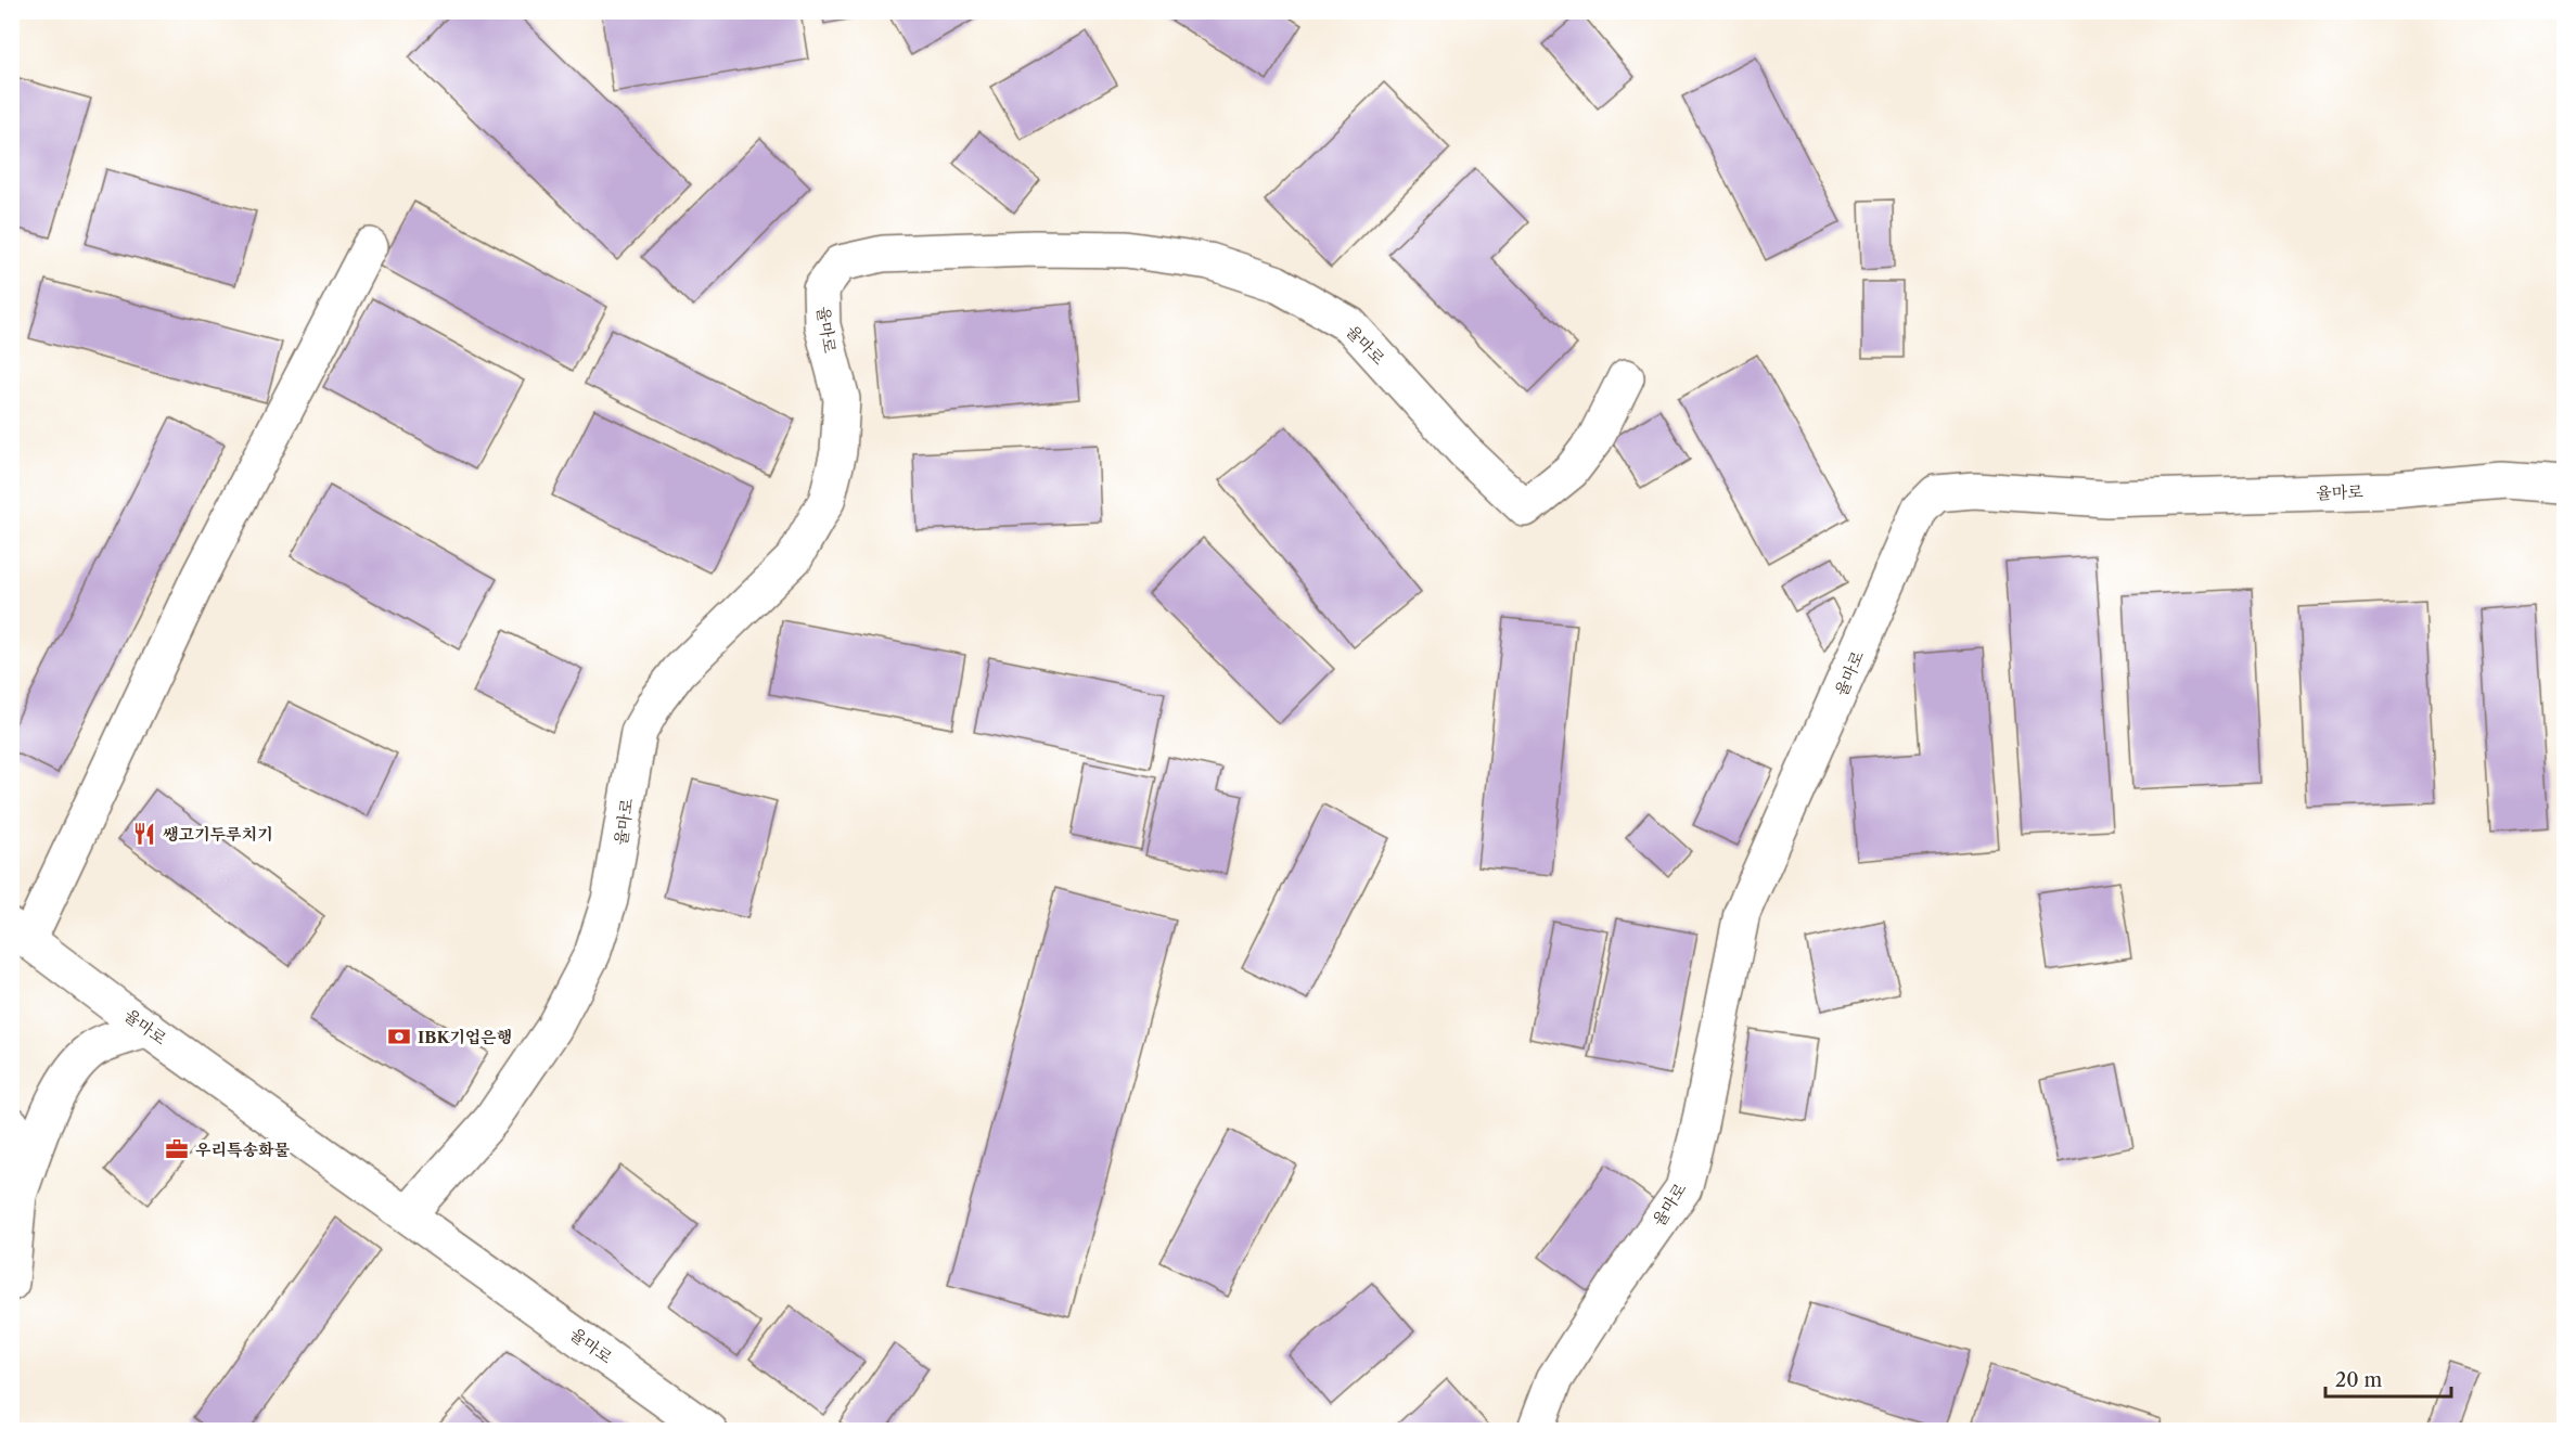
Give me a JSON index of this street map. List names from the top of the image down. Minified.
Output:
{"streets":{"street":["율마로"]},"places":{"restaurant":["쌩고기두루치기"],"bank":["IBK기업은행"],"office":["우리특송화물"]},"scale_bar":"20 m"}
